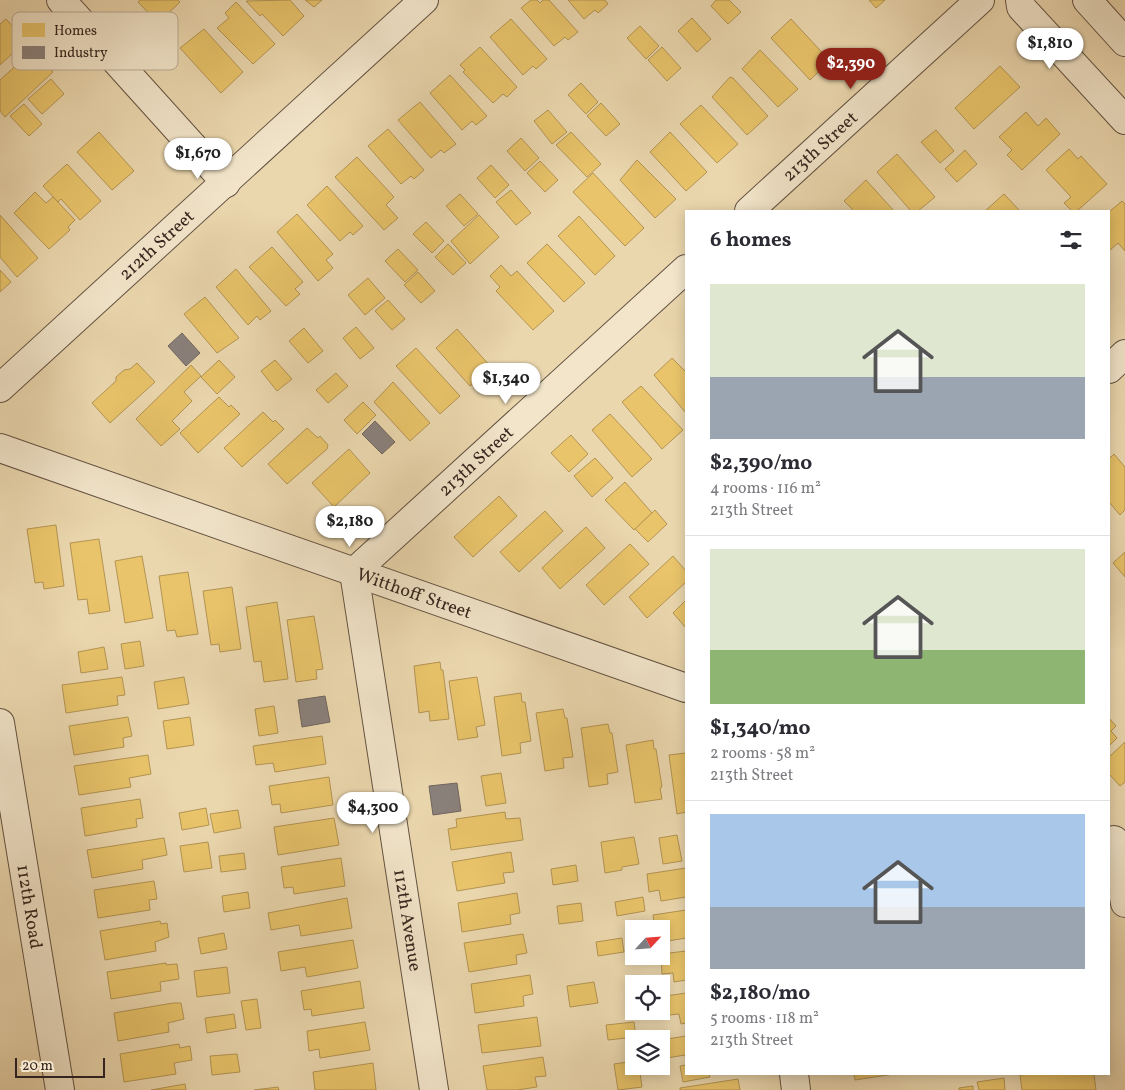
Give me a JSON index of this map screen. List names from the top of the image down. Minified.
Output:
{"streets":{"street":["213th Street","212th Street","Witthoff Street","112th Road","112th Avenue"]},"crossings":[["213th Street","Witthoff Street"],["213th Street","112th Avenue"],["Witthoff Street","112th Avenue"]],"legend":["Homes","Industry"],"scale_bar":"20 m","north":"top right","page":{"price":["$1,810","$2,390","$1,670","$1,340","$2,180","$4,300"],"heading":"6 homes","list":[{"name":"$2,390/mo","note":"4 rooms · 116 m² · 213th Street"},{"name":"$1,340/mo","note":"2 rooms · 58 m² · 213th Street"},{"name":"$2,180/mo","note":"5 rooms · 118 m² · 213th Street"}],"scale":"20 m"}}
